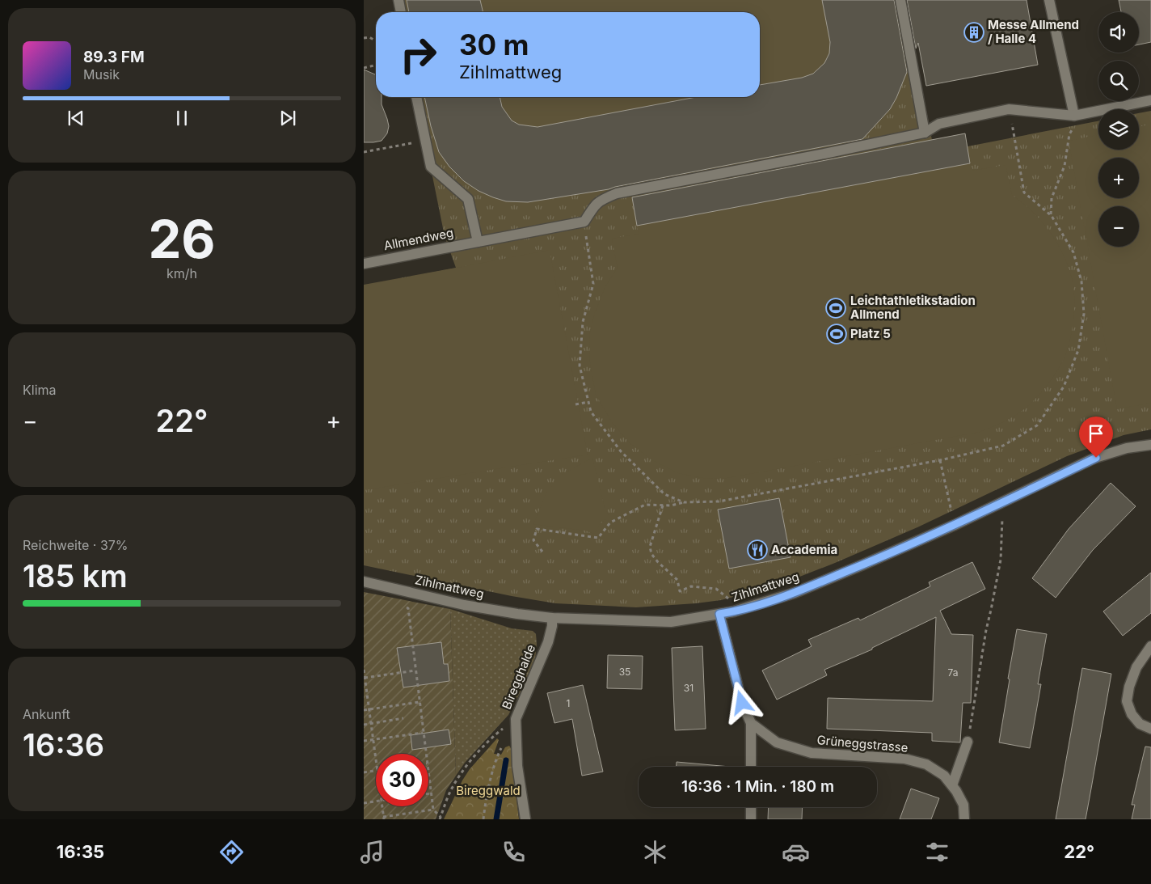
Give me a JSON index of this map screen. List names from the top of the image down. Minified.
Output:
{"streets":{"street":["Allmendweg","Zihlmattweg","Biregghalde","Grüneggstrasse"]},"crossings":[["Zihlmattweg","Biregghalde"],["Zihlmattweg","Grüneggstrasse"]],"parks":["Bireggwald"],"places":{"building":["Messe Allmend / Halle 4"],"sports":["Leichtathletikstadion Allmend","Platz 5"],"restaurant":["Accademia"]},"house_numbers":["35","7a","31","1"],"page":{"map_buttons":["+","−"],"turn":["30 m","Zihlmattweg"],"song":["89.3 FM","Musik"],"tile":[["26","km/h"],"Klima",["Reichweite · 37%","185 km"],["Ankunft","16:36"]],"heat":["−","22°","+"],"limit":"30","trip":"16:36 · 1 Min. · 180 m","tabs":["16:35","22°"]}}
